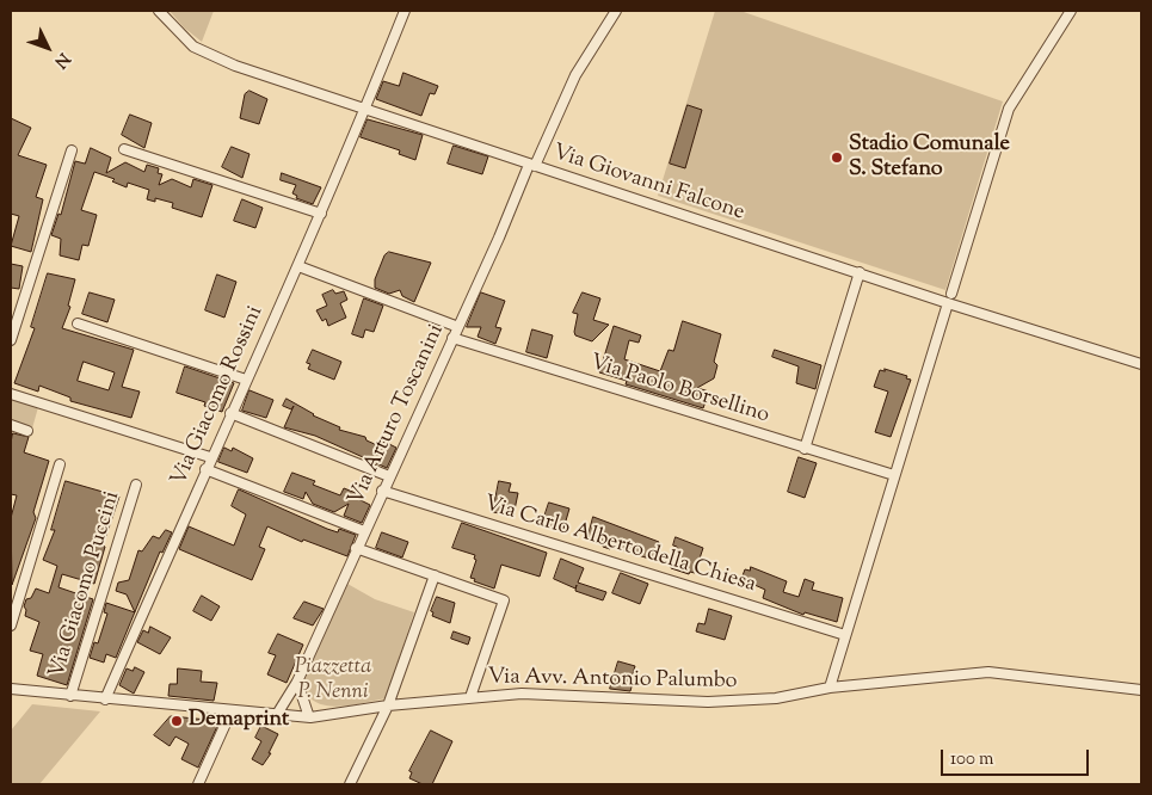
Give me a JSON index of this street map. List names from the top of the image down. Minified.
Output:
{"streets":{"street":["Via Giovanni Falcone","Via Paolo Borsellino","Via Giacomo Rossini","Via Arturo Toscanini","Via Carlo Alberto della Chiesa","Via Giacomo Puccini","Via Avv. Antonio Palumbo"]},"crossings":[["Via Giovanni Falcone","Via Giacomo Rossini"],["Via Giovanni Falcone","Via Arturo Toscanini"],["Via Paolo Borsellino","Via Arturo Toscanini"],["Via Giacomo Rossini","Via Avv. Antonio Palumbo"],["Via Arturo Toscanini","Via Carlo Alberto della Chiesa"],["Via Arturo Toscanini","Via Avv. Antonio Palumbo"],["Via Giacomo Puccini","Via Avv. Antonio Palumbo"]],"parks":["Piazzetta P. Nenni"],"places":["Stadio Comunale S. Stefano","Demaprint"],"scale_bar":"100 m","north":"bottom right"}
